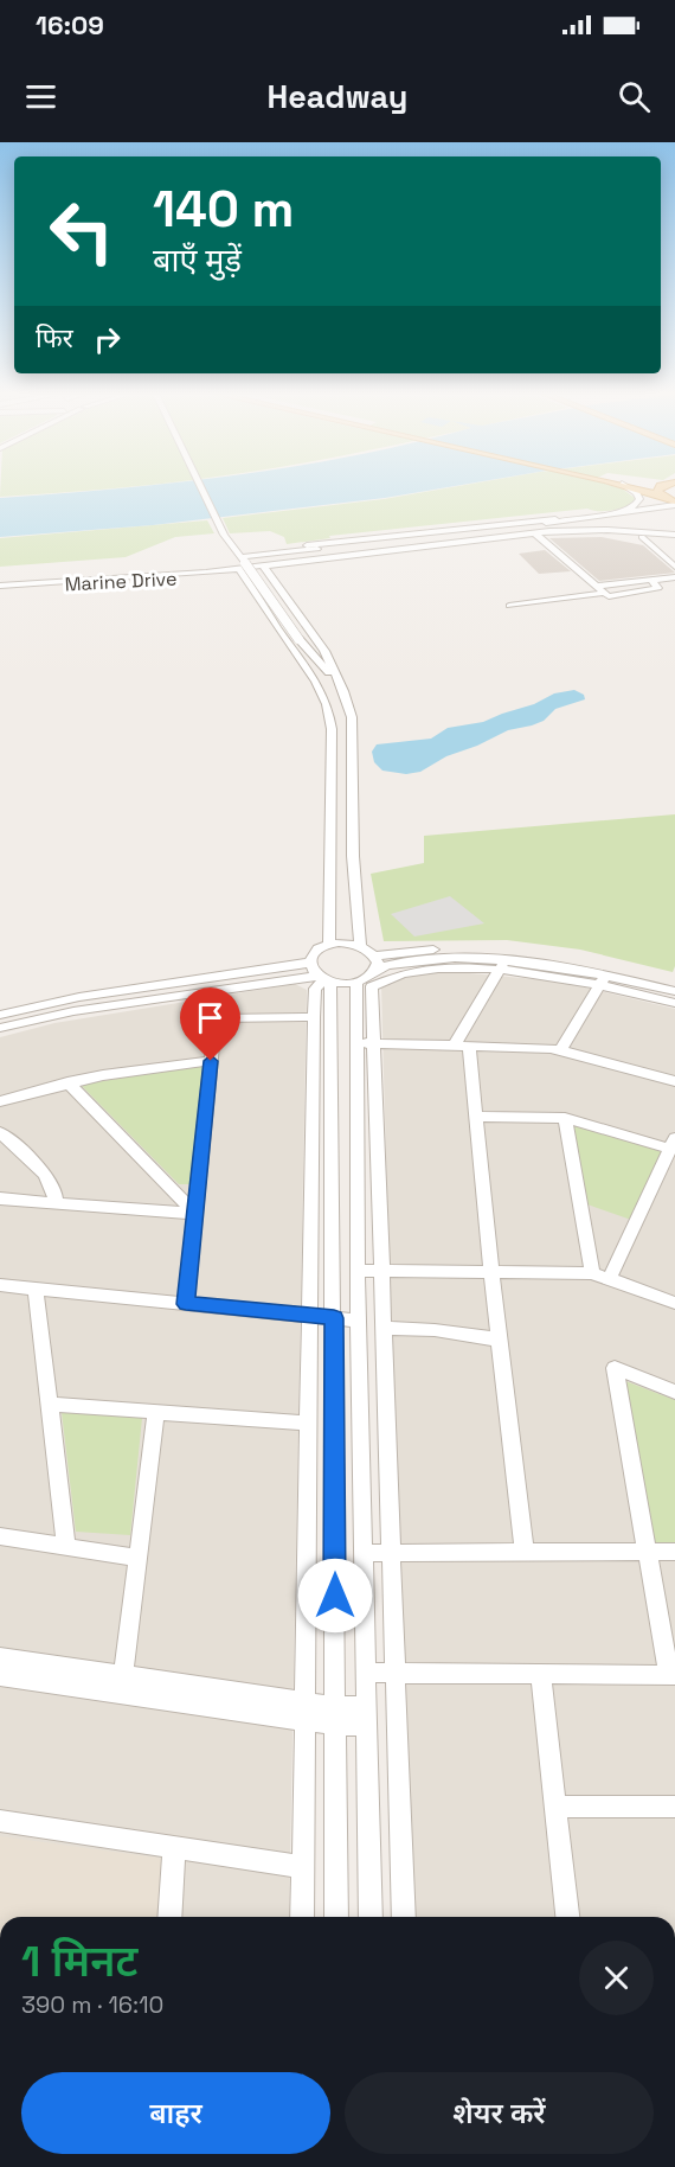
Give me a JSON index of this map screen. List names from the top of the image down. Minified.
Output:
{"streets":{"street":["Marine Drive"]},"page":{"status":"16:09","header":"Headway","turn":["140 m","बाएँ मुड़ें"],"then":"फिर","heading":["1 मिनट","390 m · 16:10"],"buttons":["बाहर","शेयर करें"]}}
